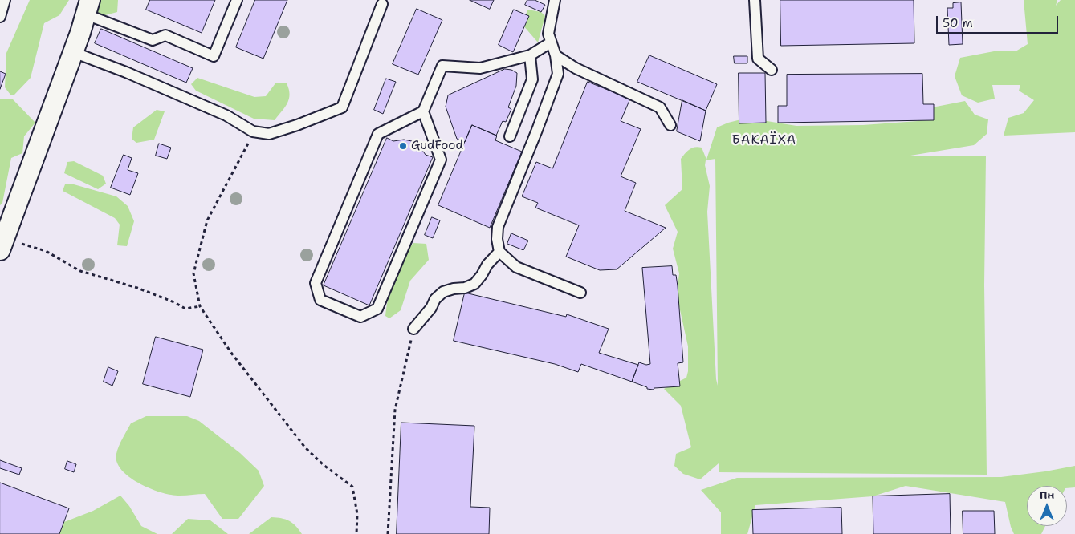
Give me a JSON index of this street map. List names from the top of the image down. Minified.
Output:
{"districts":["БАКАЇХА"],"places":["GudFood"],"scale_bar":"50 m","north":"top"}
